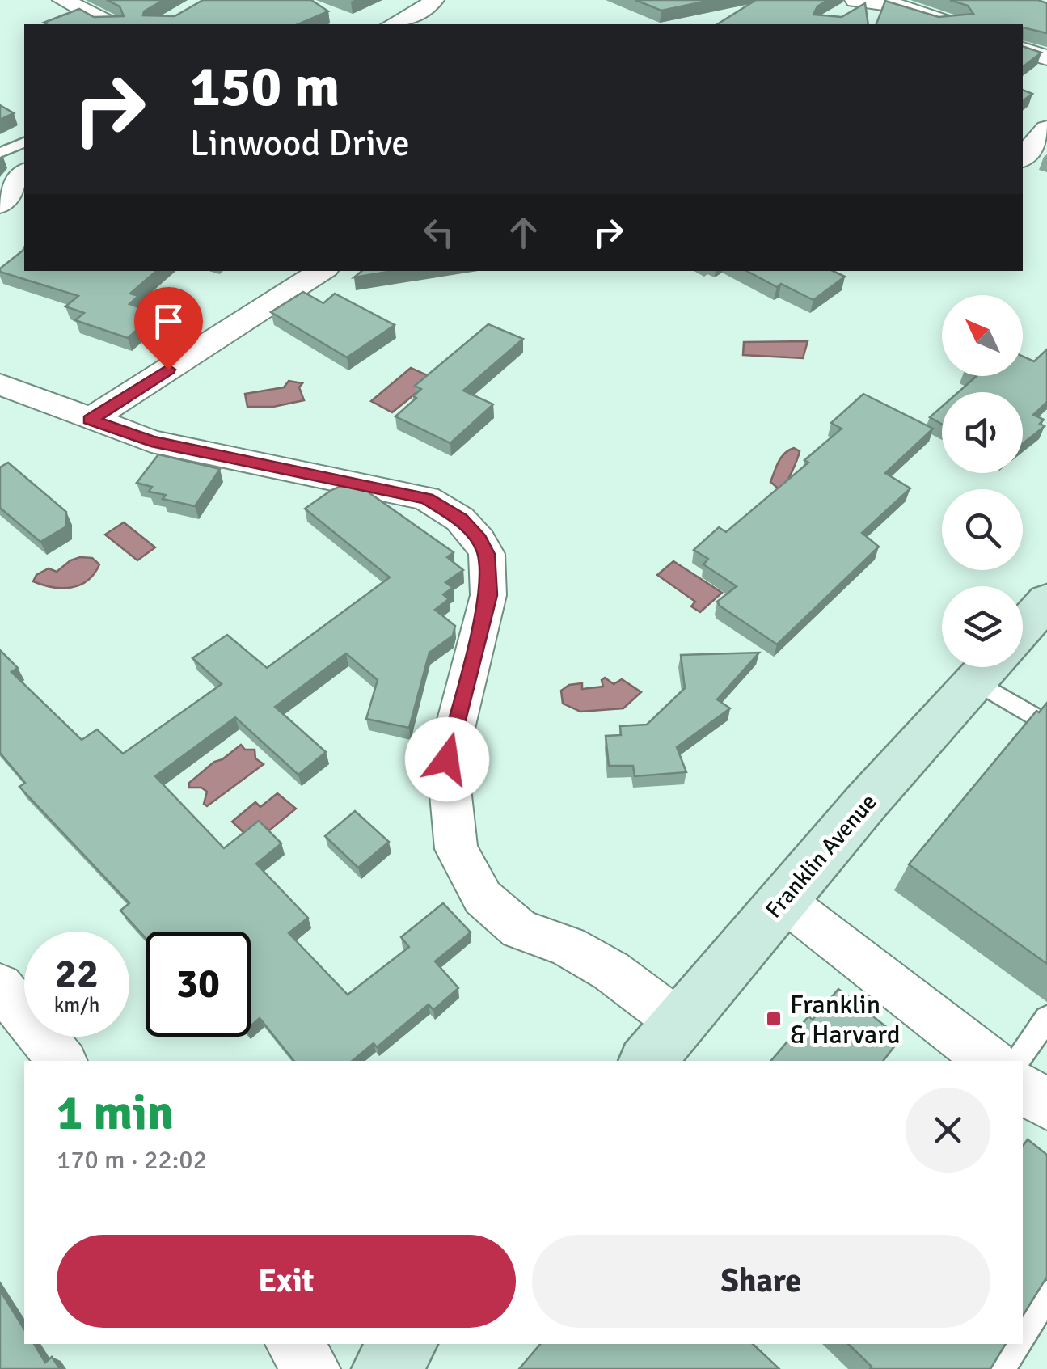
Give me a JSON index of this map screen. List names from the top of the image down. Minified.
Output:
{"streets":{"street":["Franklin Avenue"]},"places":{"transit":["Franklin & Harvard"]},"north":"top left","page":{"turn":["150 m","Linwood Drive"],"speed":"22 km/h","limit":"30","heading":["1 min","170 m · 22:02"],"buttons":["Exit","Share"]}}
